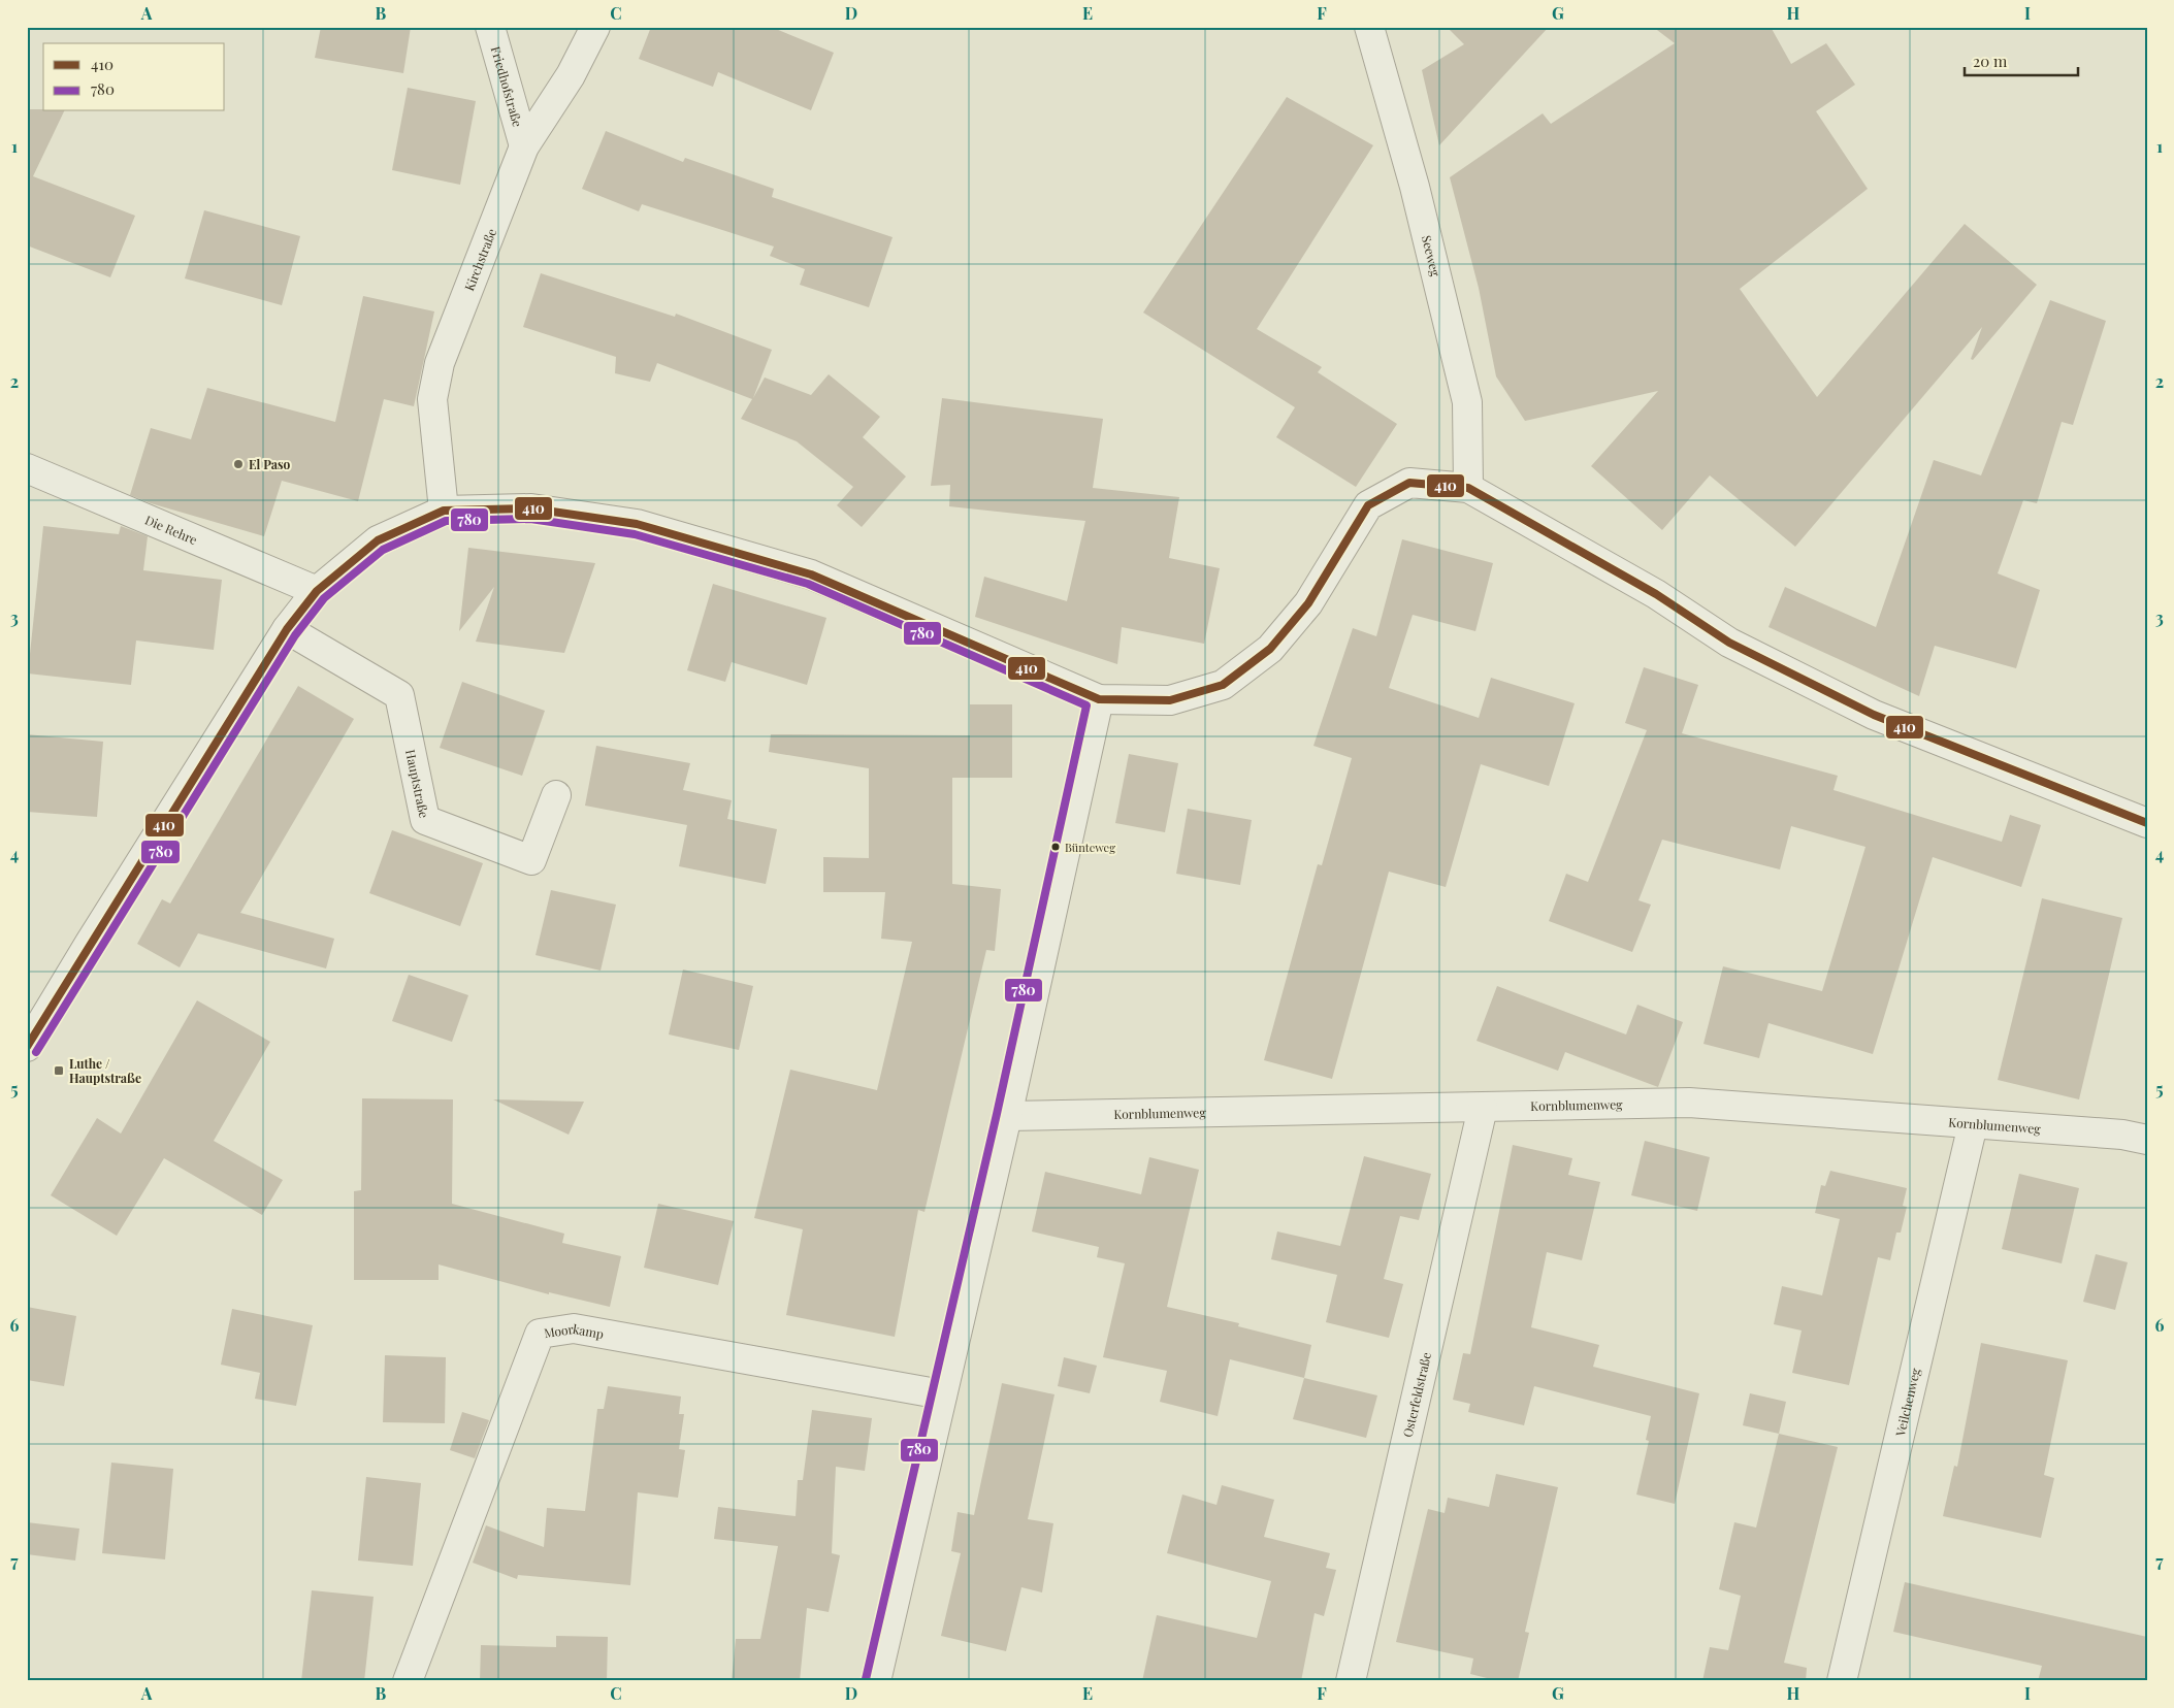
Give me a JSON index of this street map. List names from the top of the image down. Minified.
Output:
{"streets":{"street":["Friedhofstraße","Seeweg","Kirchstraße","Die Rehre","Hauptstraße","Kornblumenweg","Moorkamp","Osterfeldstraße","Veilchenweg"]},"crossings":[["Friedhofstraße","Kirchstraße"],["Kornblumenweg","Osterfeldstraße"],["Kornblumenweg","Veilchenweg"]],"places":{"other":["El Paso","Bünteweg"],"transit":["Luthe / Hauptstraße"]},"lines":["transit line 410","transit line 780"],"legend":["410","780"],"scale_bar":"20 m","grid":{"columns":["A","B","C","D","E","F","G","H","I"],"rows":["1","2","3","4","5","6","7"]}}
